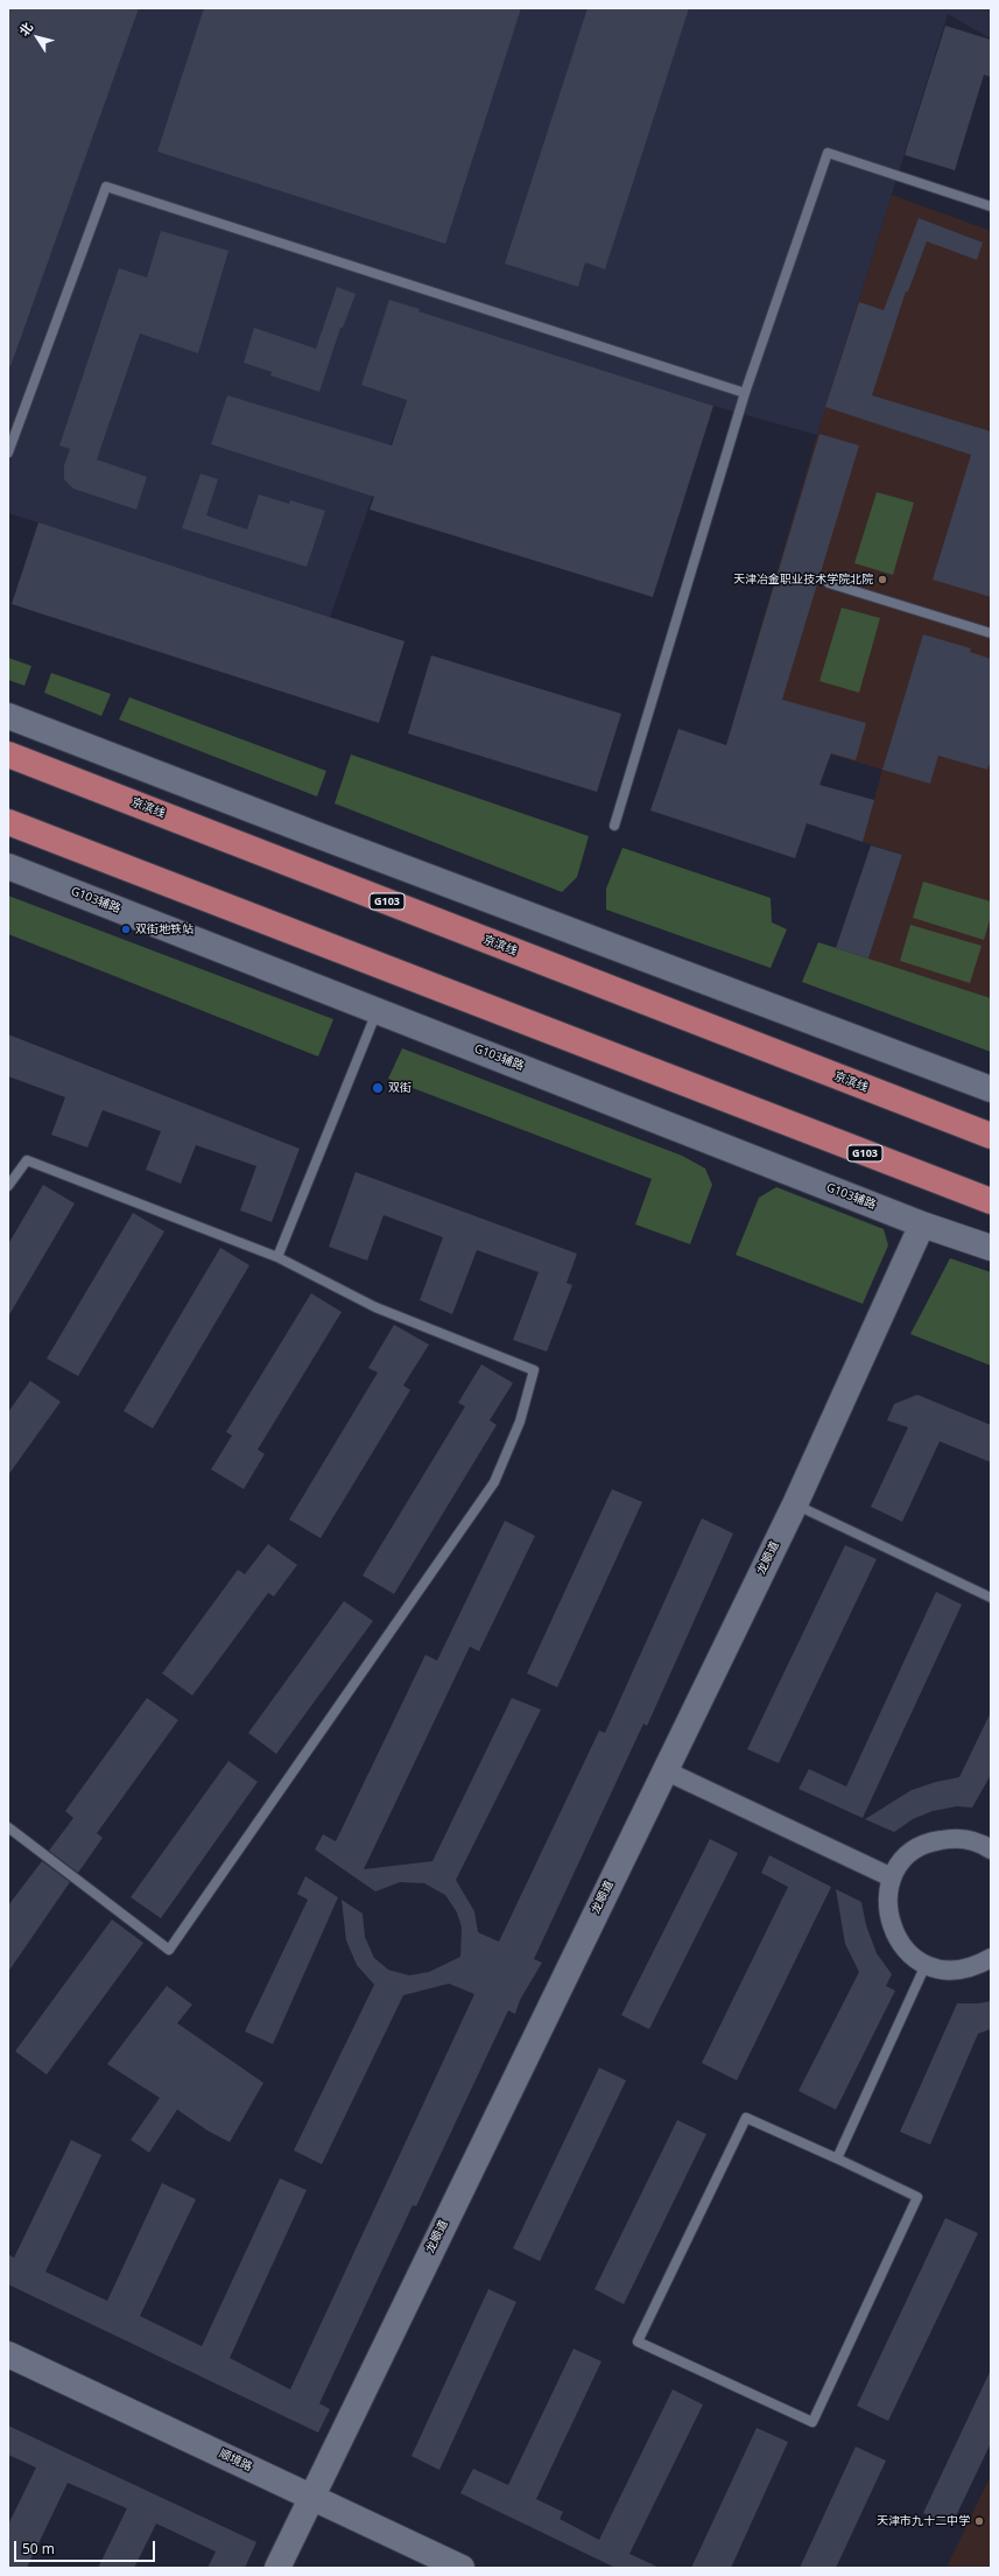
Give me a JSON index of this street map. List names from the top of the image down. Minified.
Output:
{"streets":{"highway":["京滨线","G103"],"street":["G103辅路","龙顺道","顺境路"]},"crossings":[["G103辅路","龙顺道"],["龙顺道","顺境路"]],"places":["天津冶金职业技术学院北院","双街地铁站","双街","天津市九十二中学"],"scale_bar":"50 m","north":"top left"}
